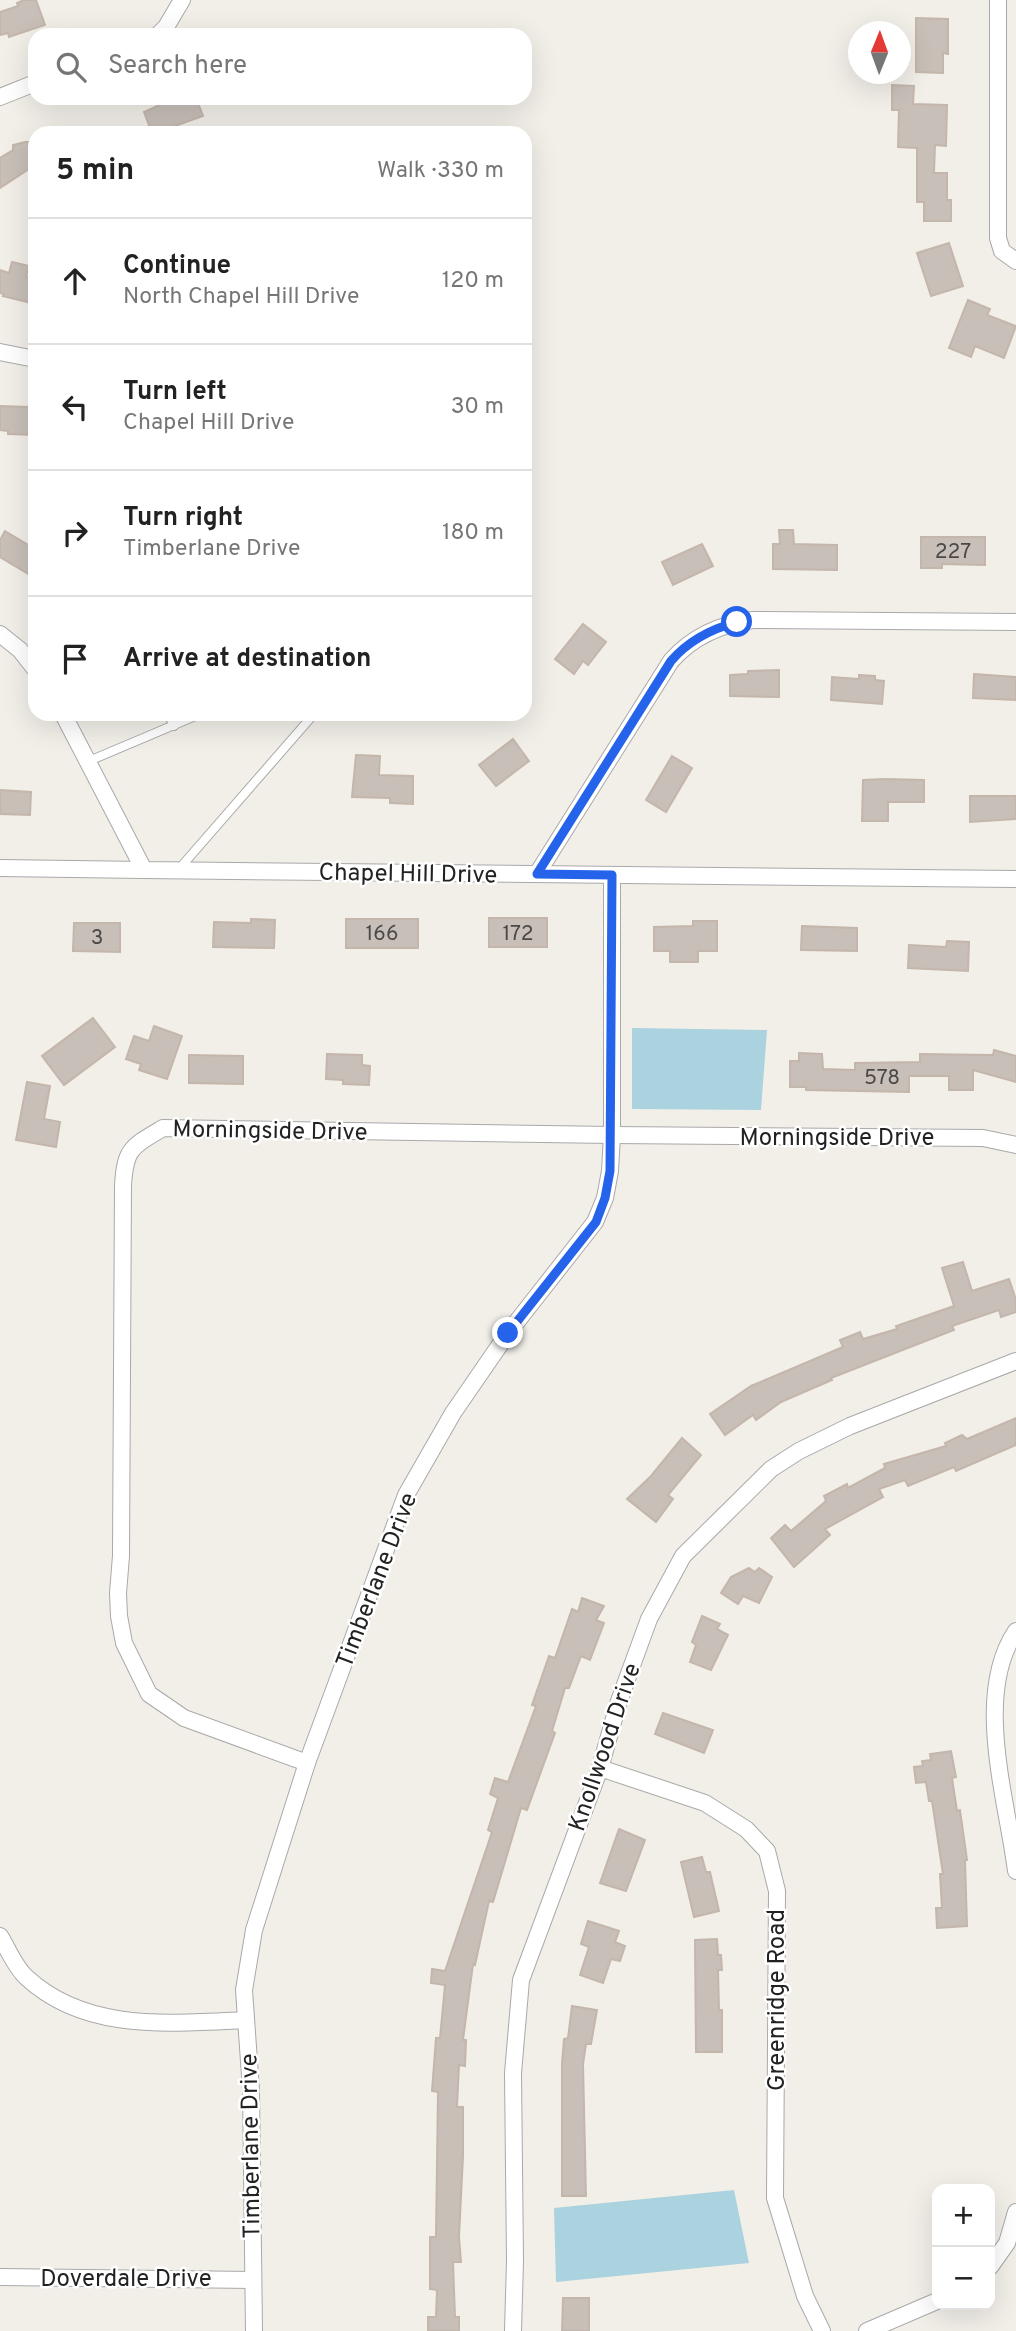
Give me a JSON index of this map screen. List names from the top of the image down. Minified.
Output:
{"streets":{"street":["Chapel Hill Drive","Morningside Drive","Timberlane Drive","Knollwood Drive","Greenridge Road","Doverdale Drive"]},"crossings":[["Chapel Hill Drive","Timberlane Drive"],["Morningside Drive","Timberlane Drive"],["Timberlane Drive","Doverdale Drive"],["Knollwood Drive","Greenridge Road"]],"house_numbers":["227","166","172","3","578"],"north":"top","page":{"search":"Search here","heading":["5 min","Walk · 330 m"],"list":[["Continue","North Chapel Hill Drive","120 m"],["Turn left","Chapel Hill Drive","30 m"],["Turn right","Timberlane Drive","180 m"],"Arrive at destination"],"map_buttons":["+","−"]}}
